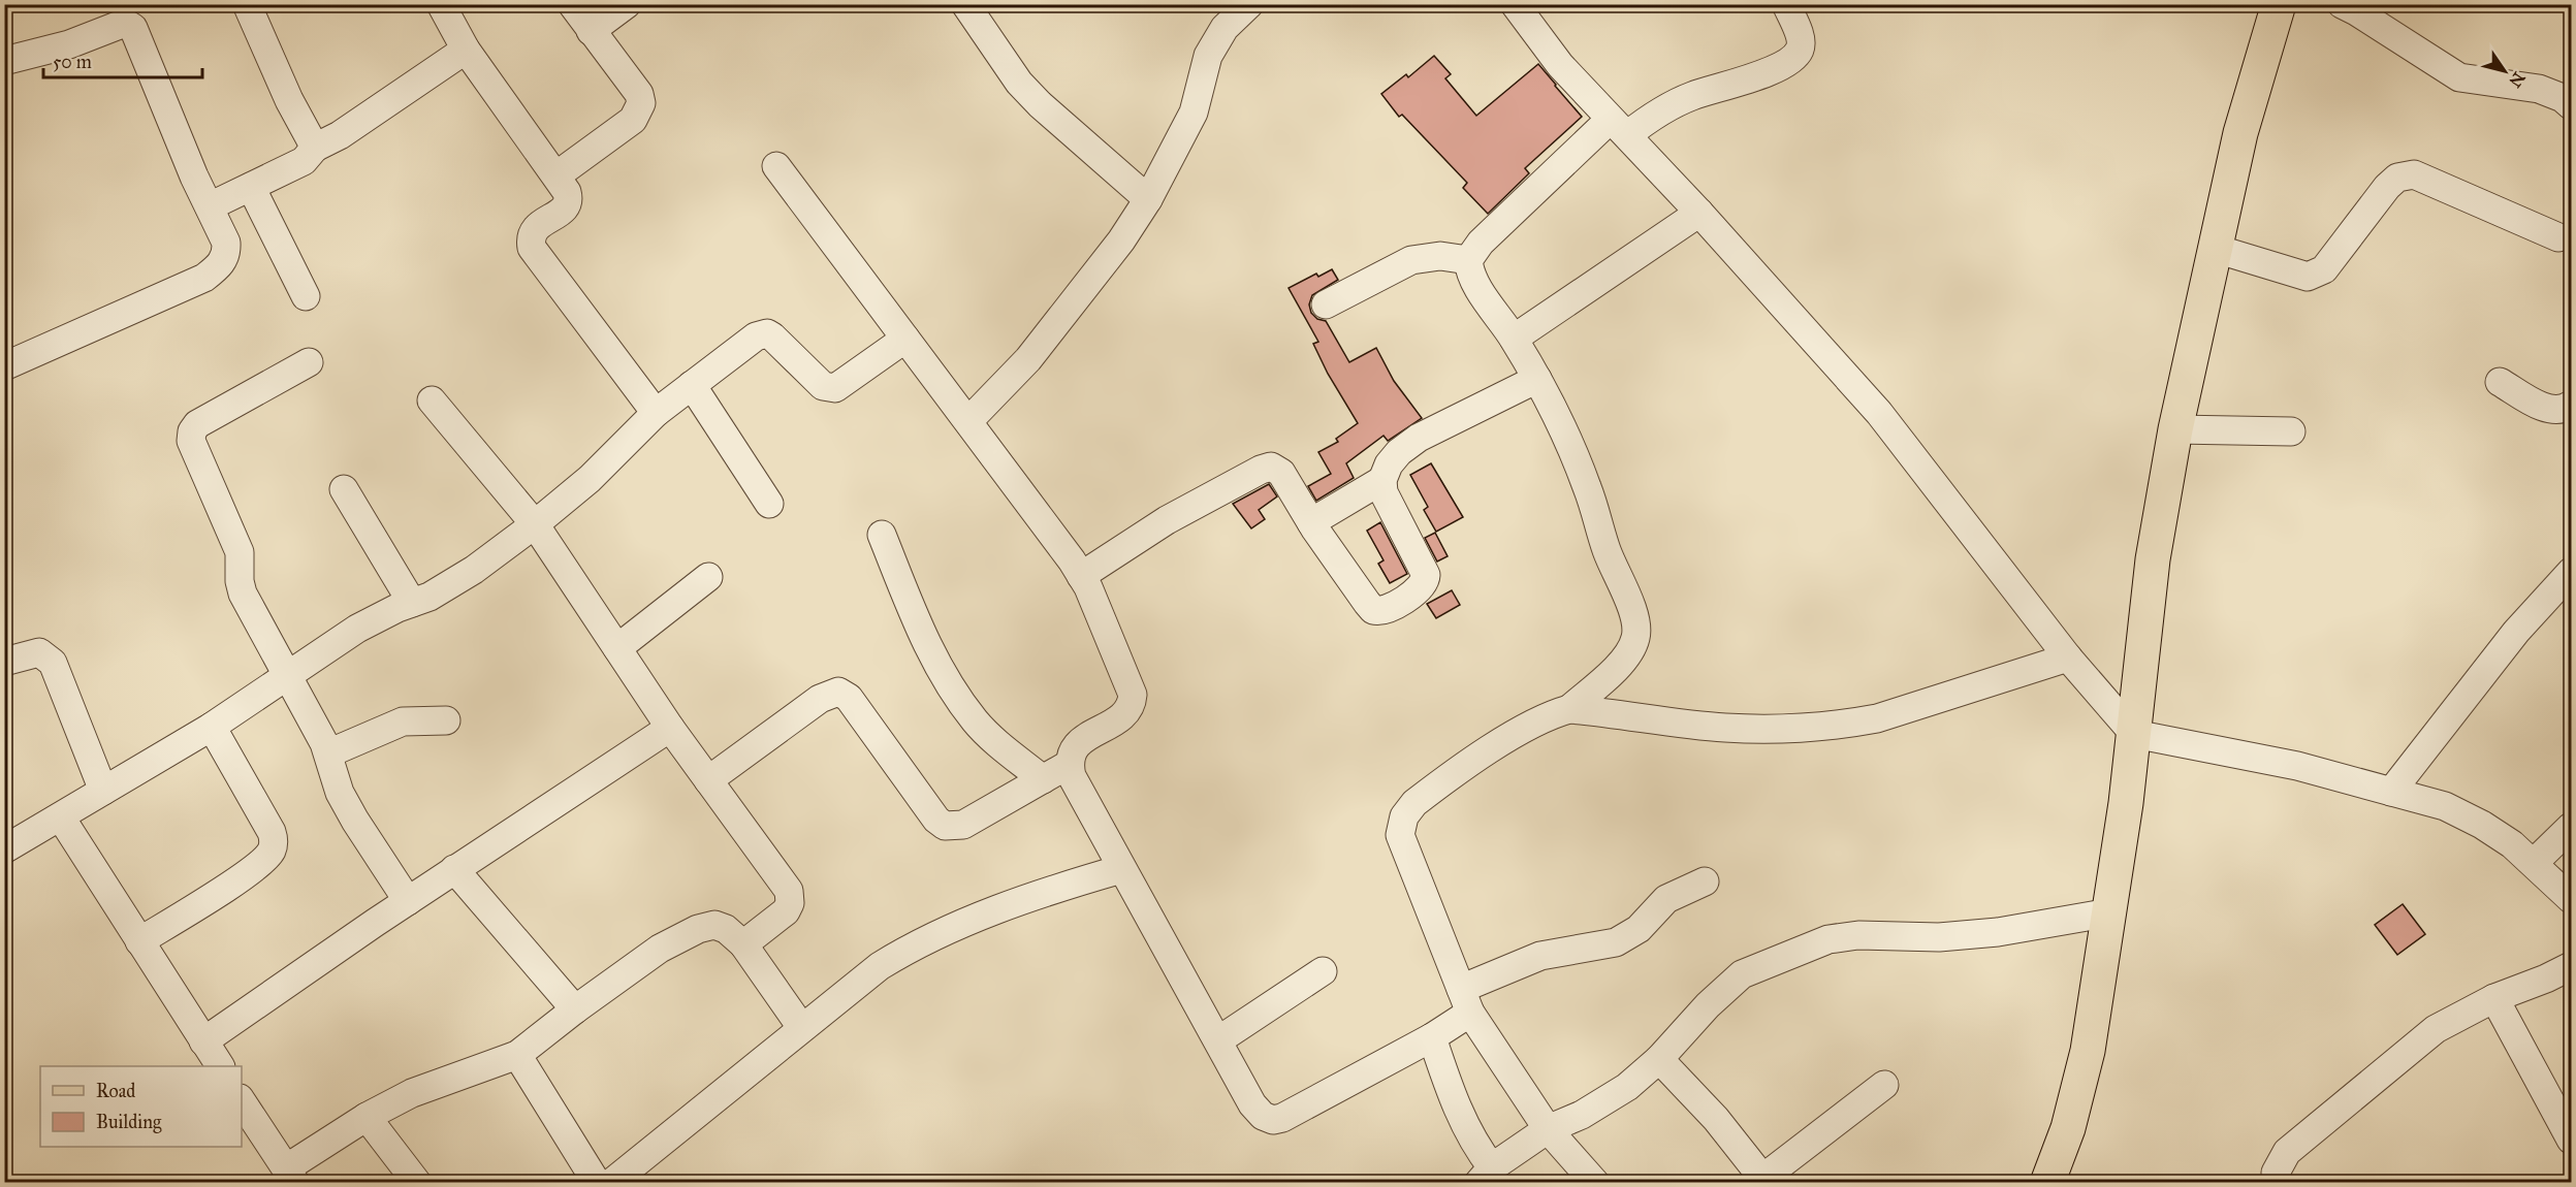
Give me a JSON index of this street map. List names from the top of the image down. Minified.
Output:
{"legend":["Road","Building"],"scale_bar":"50 m","north":"bottom right"}
